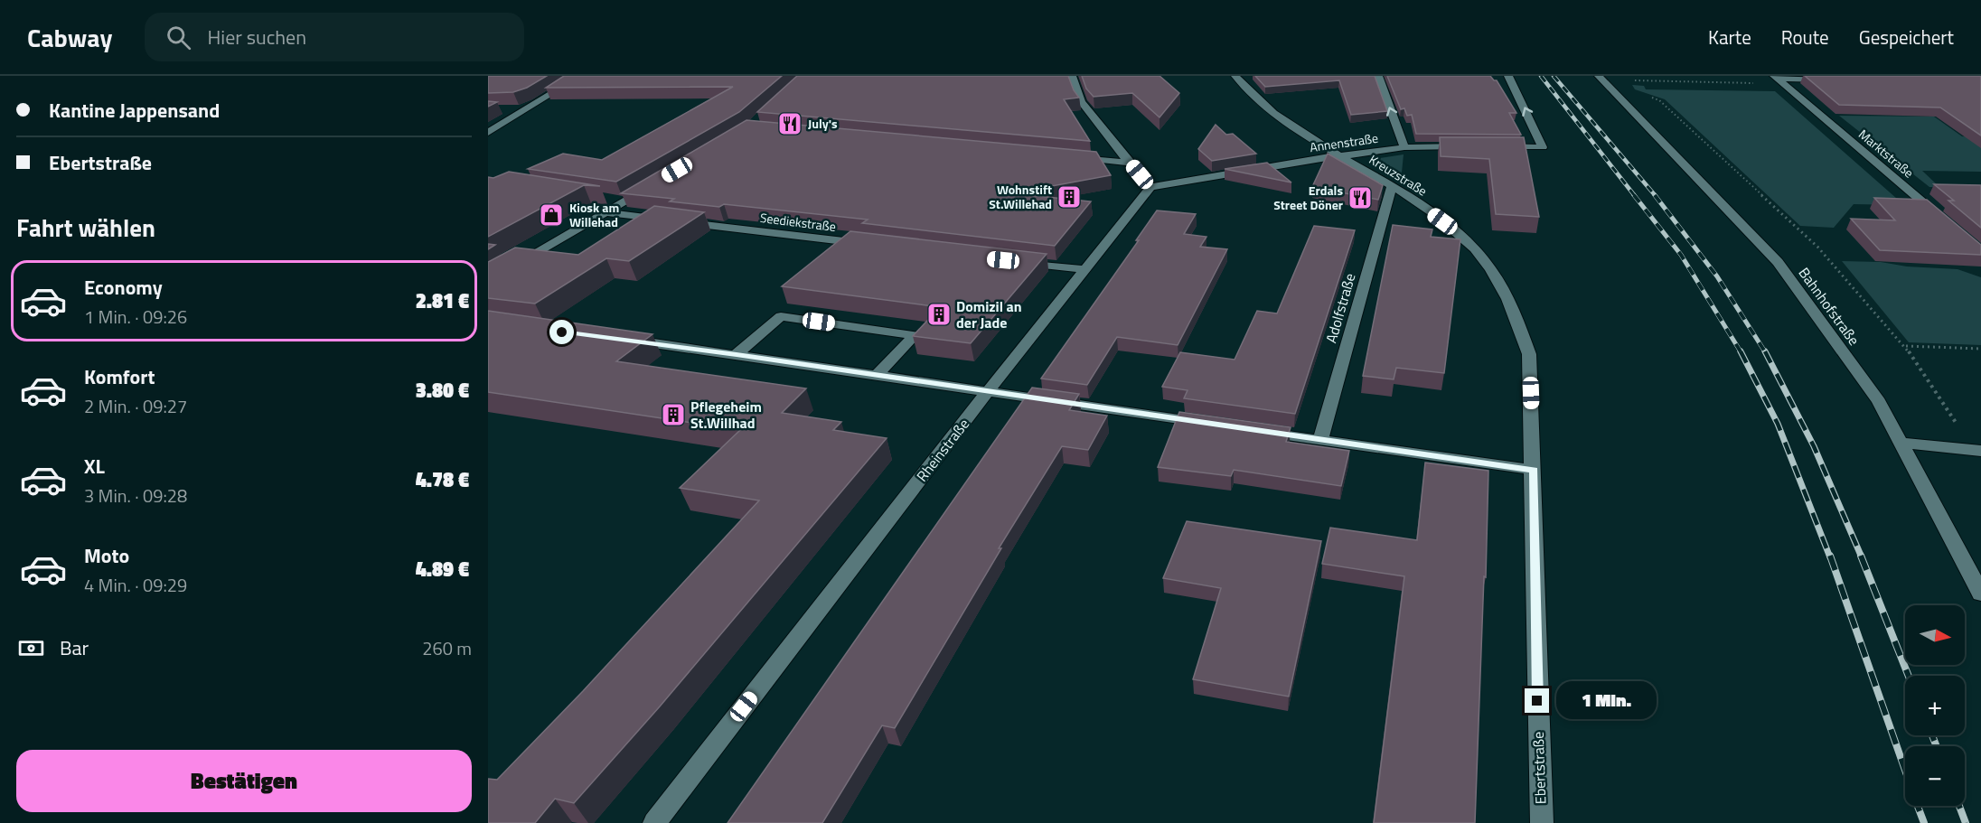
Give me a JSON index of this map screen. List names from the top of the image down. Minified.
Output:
{"streets":{"street":["Annenstraße","Marktstraße","Kreuzstraße","Seediekstraße","Bahnhofstraße","Adolfstraße","Rheinstraße","Ebertstraße"]},"crossings":[["Annenstraße","Kreuzstraße"],["Annenstraße","Rheinstraße"],["Kreuzstraße","Adolfstraße"],["Kreuzstraße","Ebertstraße"]],"places":{"restaurant":["July's","Erdals Street Döner"],"building":["Wohnstift St.Willehad","Domizil an der Jade","Pflegeheim St.Willhad"],"shop":["Kiosk am Willehad"]},"north":"right","page":{"header":"Cabway","search":"Hier suchen","nav":["Karte","Route","Gespeichert"],"banner":["Kantine Jappensand","Ebertstraße"],"heading":"Fahrt wählen","list":[{"name":"Economy","note":"1 Min. · 09:26","value":"2.81 €"},{"name":"Komfort","note":"2 Min. · 09:27","value":"3.80 €"},{"name":"XL","note":"3 Min. · 09:28","value":"4.78 €"},{"name":"Moto","note":"4 Min. · 09:29","value":"4.89 €"}],"map_buttons":["+","−"],"pay":["Bar","260 m"],"bubble":"1 Min.","buttons":"Bestätigen"}}
